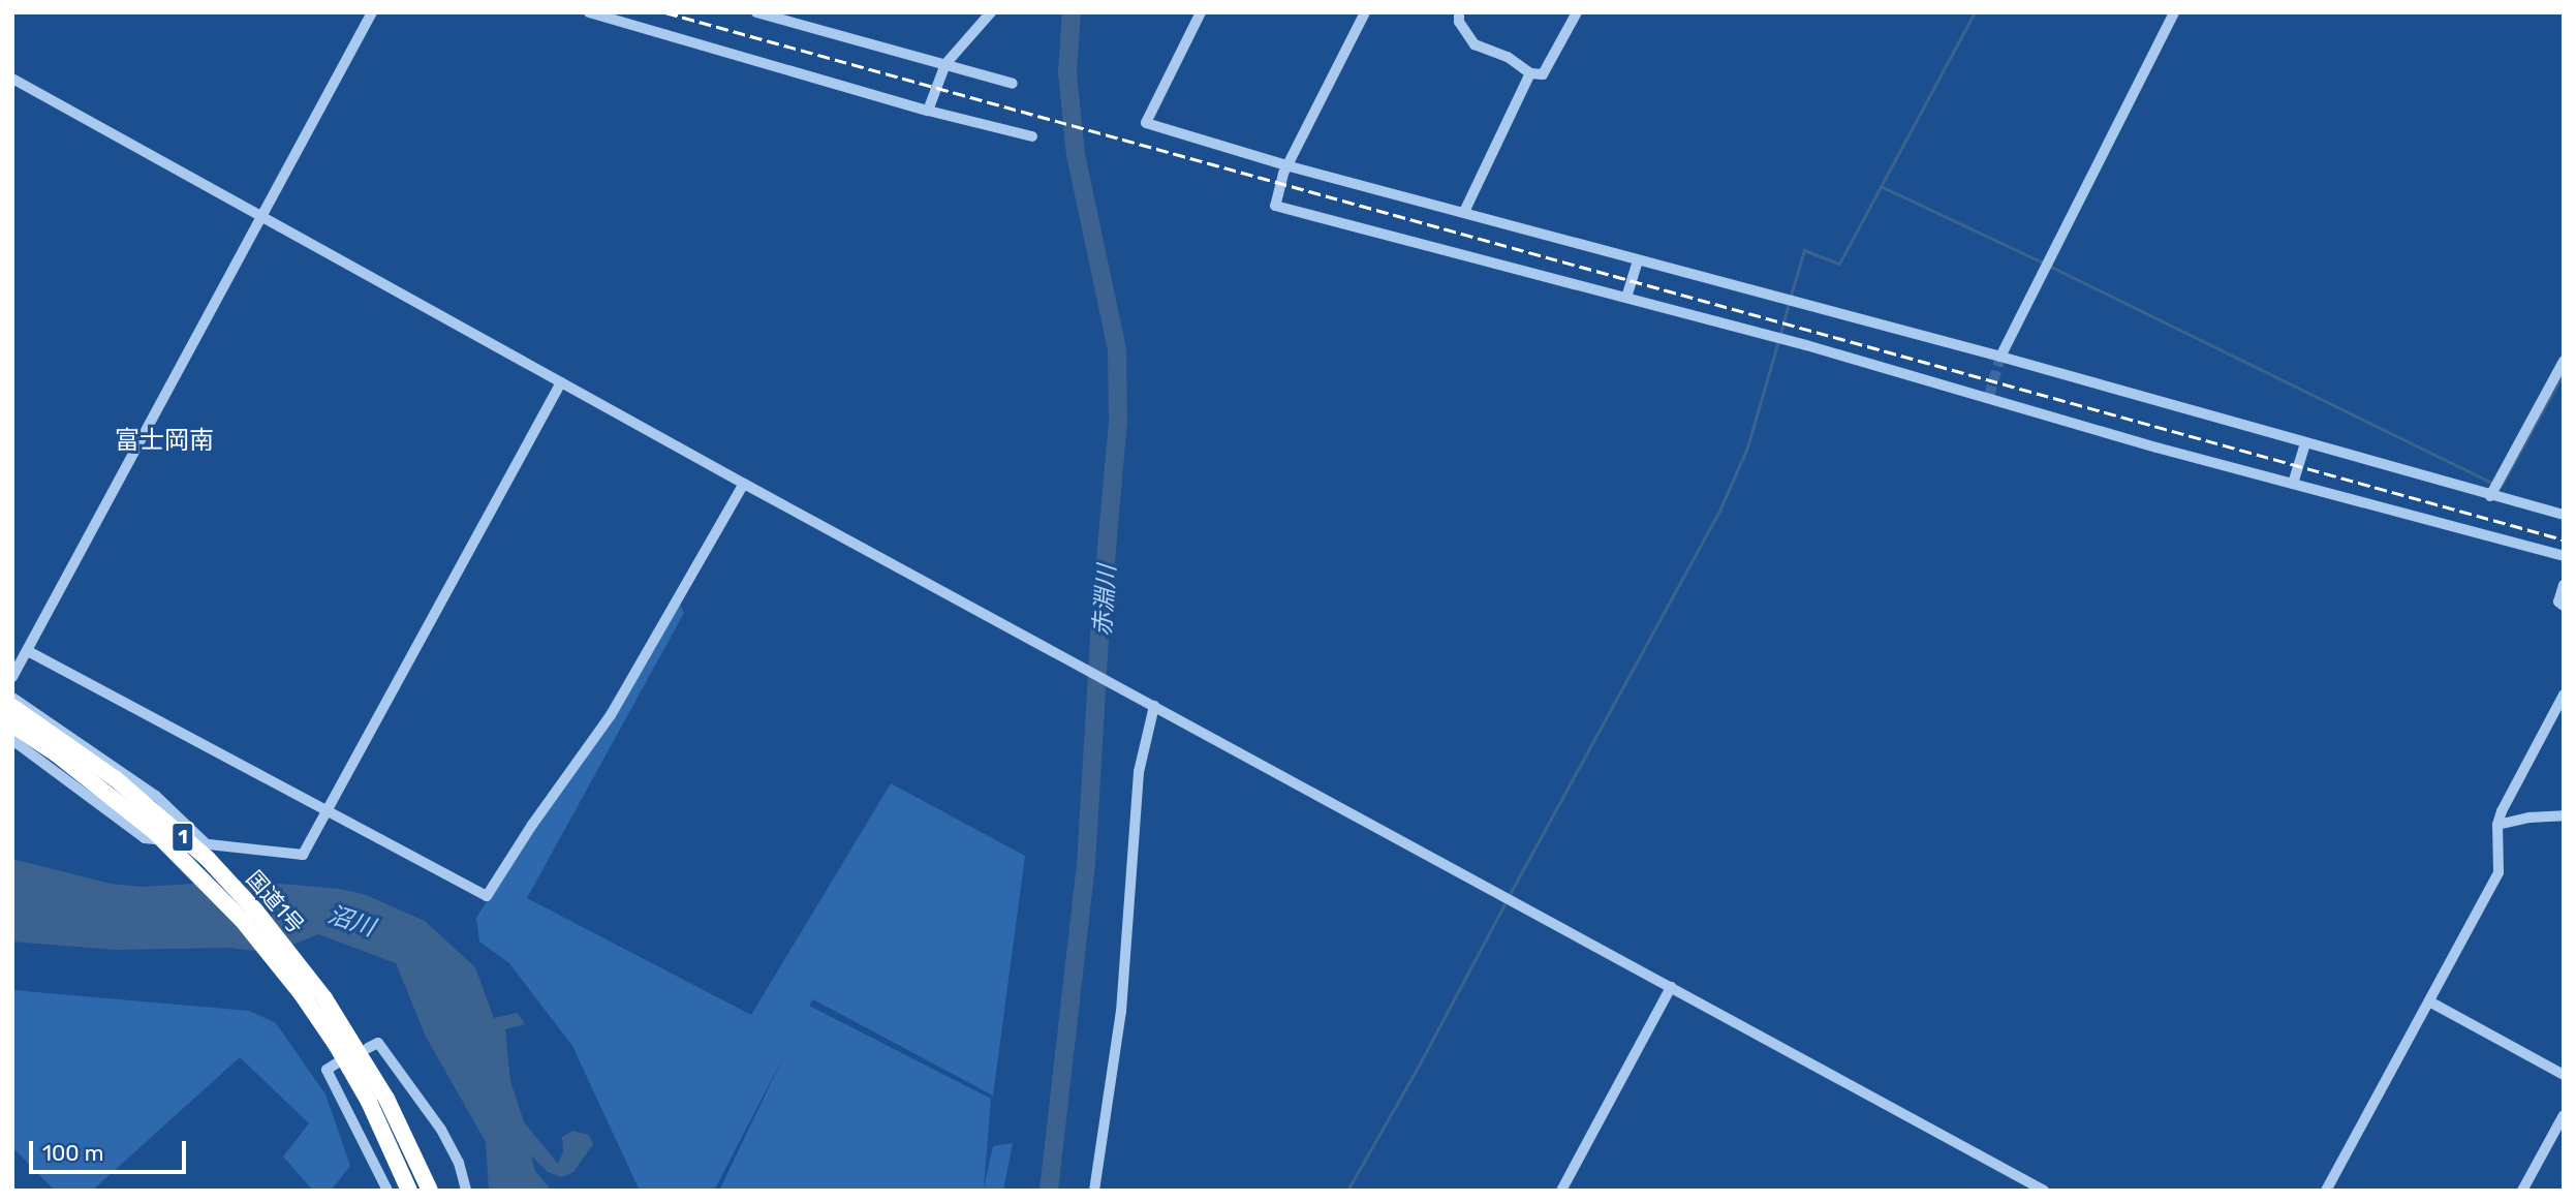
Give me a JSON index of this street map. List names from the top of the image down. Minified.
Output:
{"streets":{"highway":["1","国道1号"]},"districts":["富士岡南"],"water":["赤淵川","沼川"],"scale_bar":"100 m"}
